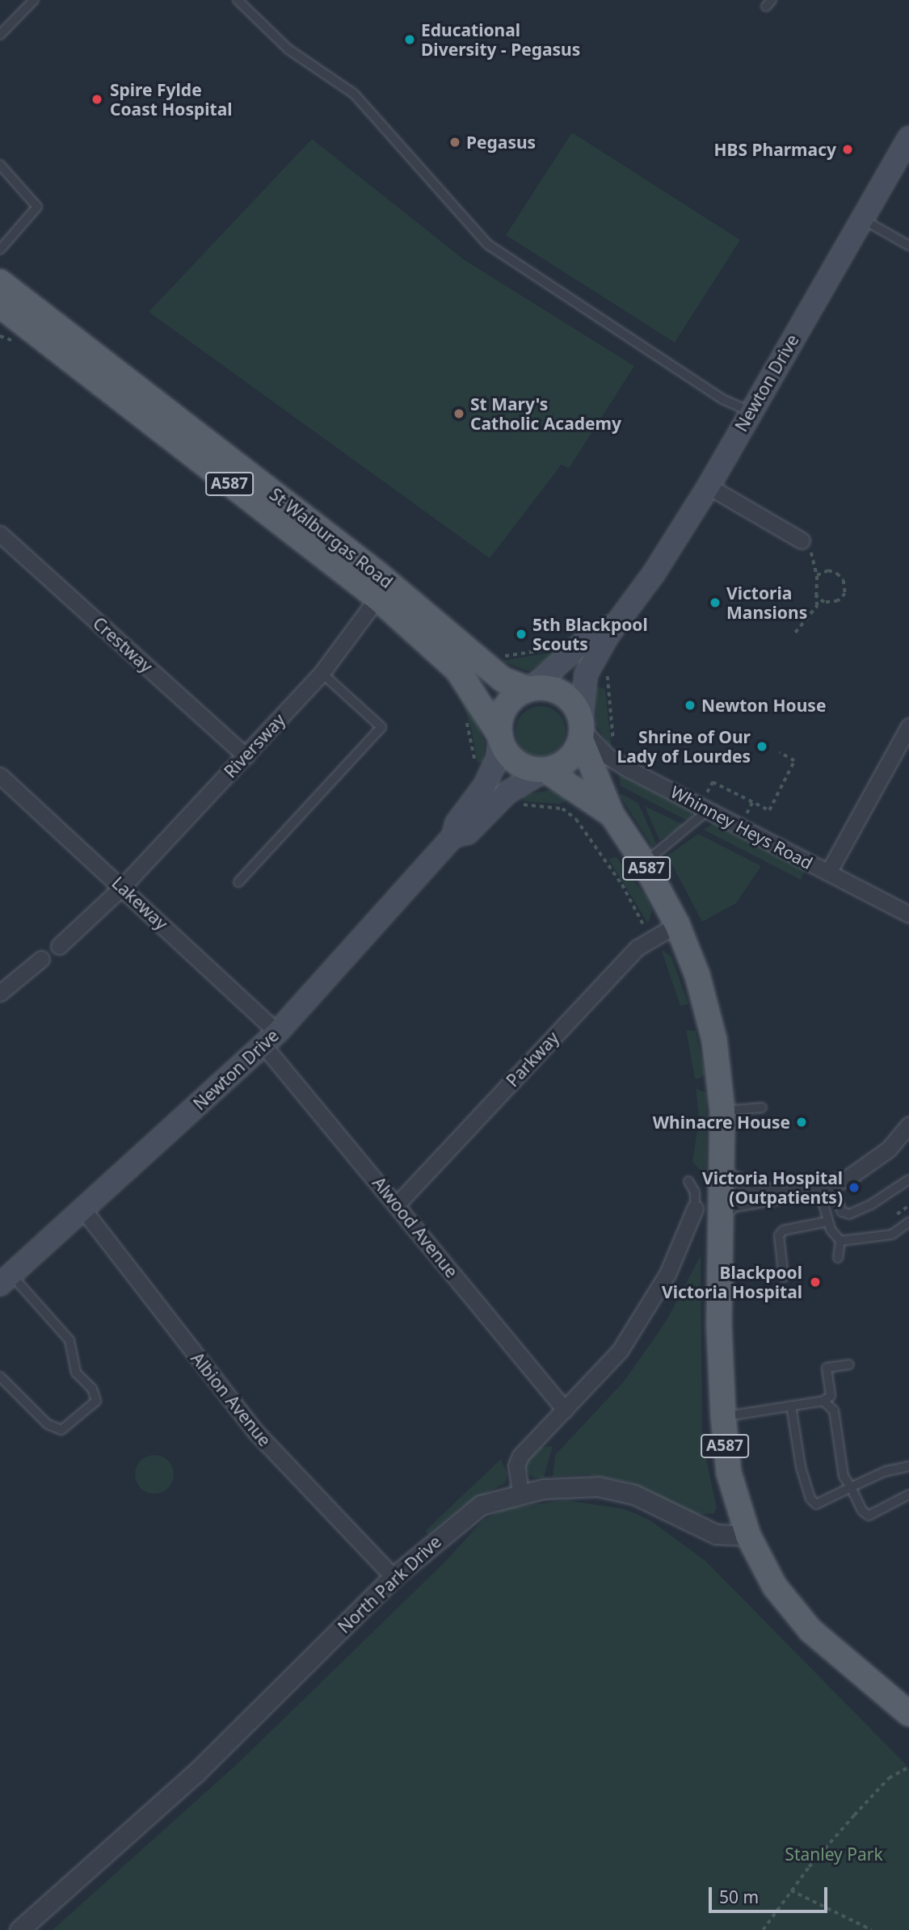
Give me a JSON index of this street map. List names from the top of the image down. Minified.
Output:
{"streets":{"main road":["Newton Drive","A587","St Walburgas Road"],"street":["Crestway","Riversway","Whinney Heys Road","Lakeway","Parkway","Alwood Avenue","Albion Avenue","North Park Drive"]},"crossings":[["Newton Drive","A587"],["Newton Drive","St Walburgas Road"],["Newton Drive","Whinney Heys Road"],["Newton Drive","Lakeway"],["Newton Drive","Alwood Avenue"],["Newton Drive","Albion Avenue"],["A587","St Walburgas Road"],["A587","Whinney Heys Road"],["A587","Parkway"],["A587","North Park Drive"],["St Walburgas Road","Riversway"],["St Walburgas Road","Whinney Heys Road"],["Crestway","Riversway"],["Riversway","Lakeway"],["Lakeway","Alwood Avenue"],["Parkway","Alwood Avenue"],["Albion Avenue","North Park Drive"]],"parks":["Stanley Park"],"places":["Educational Diversity - Pegasus","Spire Fylde Coast Hospital","Pegasus","HBS Pharmacy","St Mary's Catholic Academy","Victoria Mansions","5th Blackpool Scouts","Newton House","Shrine of Our Lady of Lourdes","Whinacre House","Victoria Hospital (Outpatients)","Blackpool Victoria Hospital"],"scale_bar":"50 m"}
